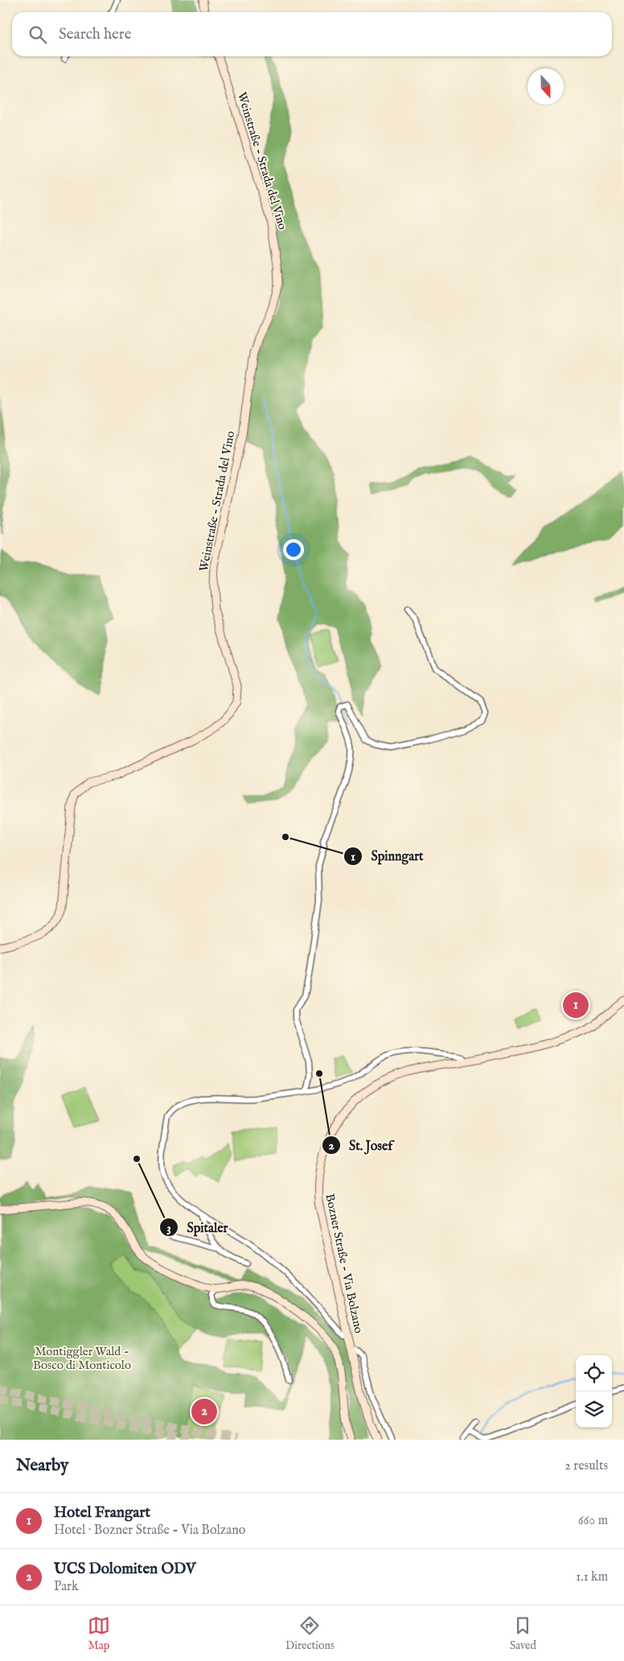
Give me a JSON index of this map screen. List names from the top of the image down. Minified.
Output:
{"streets":{"main road":["Weinstraße - Strada del Vino","Bozner Straße - Via Bolzano"]},"parks":["Montiggler Wald - Bosco di Monticolo"],"places":["Spinngart","St. Josef","Spitaler"],"north":"bottom","page":{"search":"Search here","pins":["1","2"],"heading":["Nearby","2 results"],"list":[{"mark":"1","name":"Hotel Frangart","note":"Hotel · Bozner Straße - Via Bolzano","value":"660 m"},{"mark":"2","name":"UCS Dolomiten ODV","note":"Park","value":"1.1 km"}],"nav":["Map","Directions","Saved"]}}
